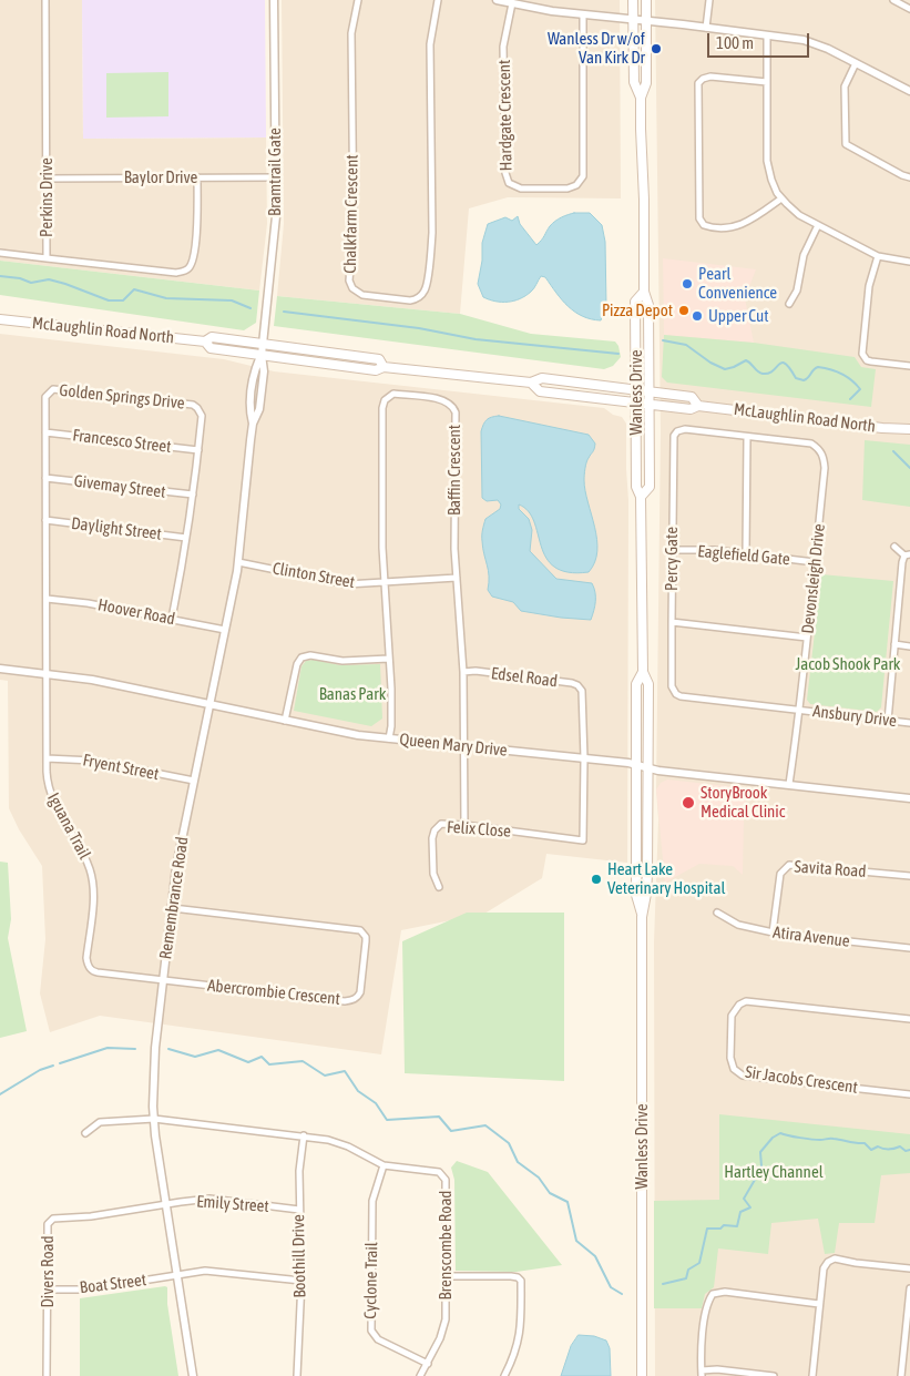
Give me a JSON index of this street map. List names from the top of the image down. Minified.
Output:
{"streets":{"main road":["McLaughlin Road North","Wanless Drive"],"street":["Hardgate Crescent","Bramtrail Gate","Baylor Drive","Perkins Drive","Chalkfarm Crescent","Golden Springs Drive","Francesco Street","Baffin Crescent","Givemay Street","Daylight Street","Eaglefield Gate","Percy Gate","Clinton Street","Devonsleigh Drive","Hoover Road","Edsel Road","Ansbury Drive","Queen Mary Drive","Fryent Street","Iguana Trail","Felix Close","Savita Road","Remembrance Road","Atira Avenue","Abercrombie Crescent","Sir Jacobs Crescent","Emily Street","Brenscombe Road","Boothill Drive","Divers Road","Cyclone Trail","Boat Street"]},"crossings":[["Bramtrail Gate","Baylor Drive"],["Bramtrail Gate","McLaughlin Road North"],["Bramtrail Gate","Remembrance Road"],["Baylor Drive","Perkins Drive"],["McLaughlin Road North","Wanless Drive"],["McLaughlin Road North","Remembrance Road"],["Wanless Drive","Queen Mary Drive"],["Golden Springs Drive","Francesco Street"],["Golden Springs Drive","Givemay Street"],["Golden Springs Drive","Daylight Street"],["Golden Springs Drive","Hoover Road"],["Golden Springs Drive","Queen Mary Drive"],["Golden Springs Drive","Iguana Trail"],["Baffin Crescent","Clinton Street"],["Baffin Crescent","Edsel Road"],["Baffin Crescent","Queen Mary Drive"],["Baffin Crescent","Felix Close"],["Eaglefield Gate","Percy Gate"],["Eaglefield Gate","Devonsleigh Drive"],["Percy Gate","Devonsleigh Drive"],["Percy Gate","Ansbury Drive"],["Clinton Street","Remembrance Road"],["Devonsleigh Drive","Ansbury Drive"],["Devonsleigh Drive","Queen Mary Drive"],["Hoover Road","Remembrance Road"],["Edsel Road","Queen Mary Drive"],["Edsel Road","Felix Close"],["Queen Mary Drive","Iguana Trail"],["Queen Mary Drive","Felix Close"],["Queen Mary Drive","Remembrance Road"],["Fryent Street","Iguana Trail"],["Fryent Street","Remembrance Road"],["Iguana Trail","Remembrance Road"],["Iguana Trail","Abercrombie Crescent"],["Savita Road","Atira Avenue"],["Remembrance Road","Abercrombie Crescent"],["Remembrance Road","Emily Street"],["Remembrance Road","Brenscombe Road"],["Remembrance Road","Divers Road"],["Remembrance Road","Boat Street"],["Emily Street","Boothill Drive"],["Emily Street","Divers Road"],["Brenscombe Road","Boothill Drive"],["Brenscombe Road","Cyclone Trail"],["Boothill Drive","Boat Street"],["Divers Road","Boat Street"]],"parks":["Jacob Shook Park","Banas Park","Hartley Channel"],"places":["Wanless Dr w/of Van Kirk Dr","Pearl Convenience","Pizza Depot","Upper Cut","StoryBrook Medical Clinic","Heart Lake Veterinary Hospital"],"scale_bar":"100 m"}
